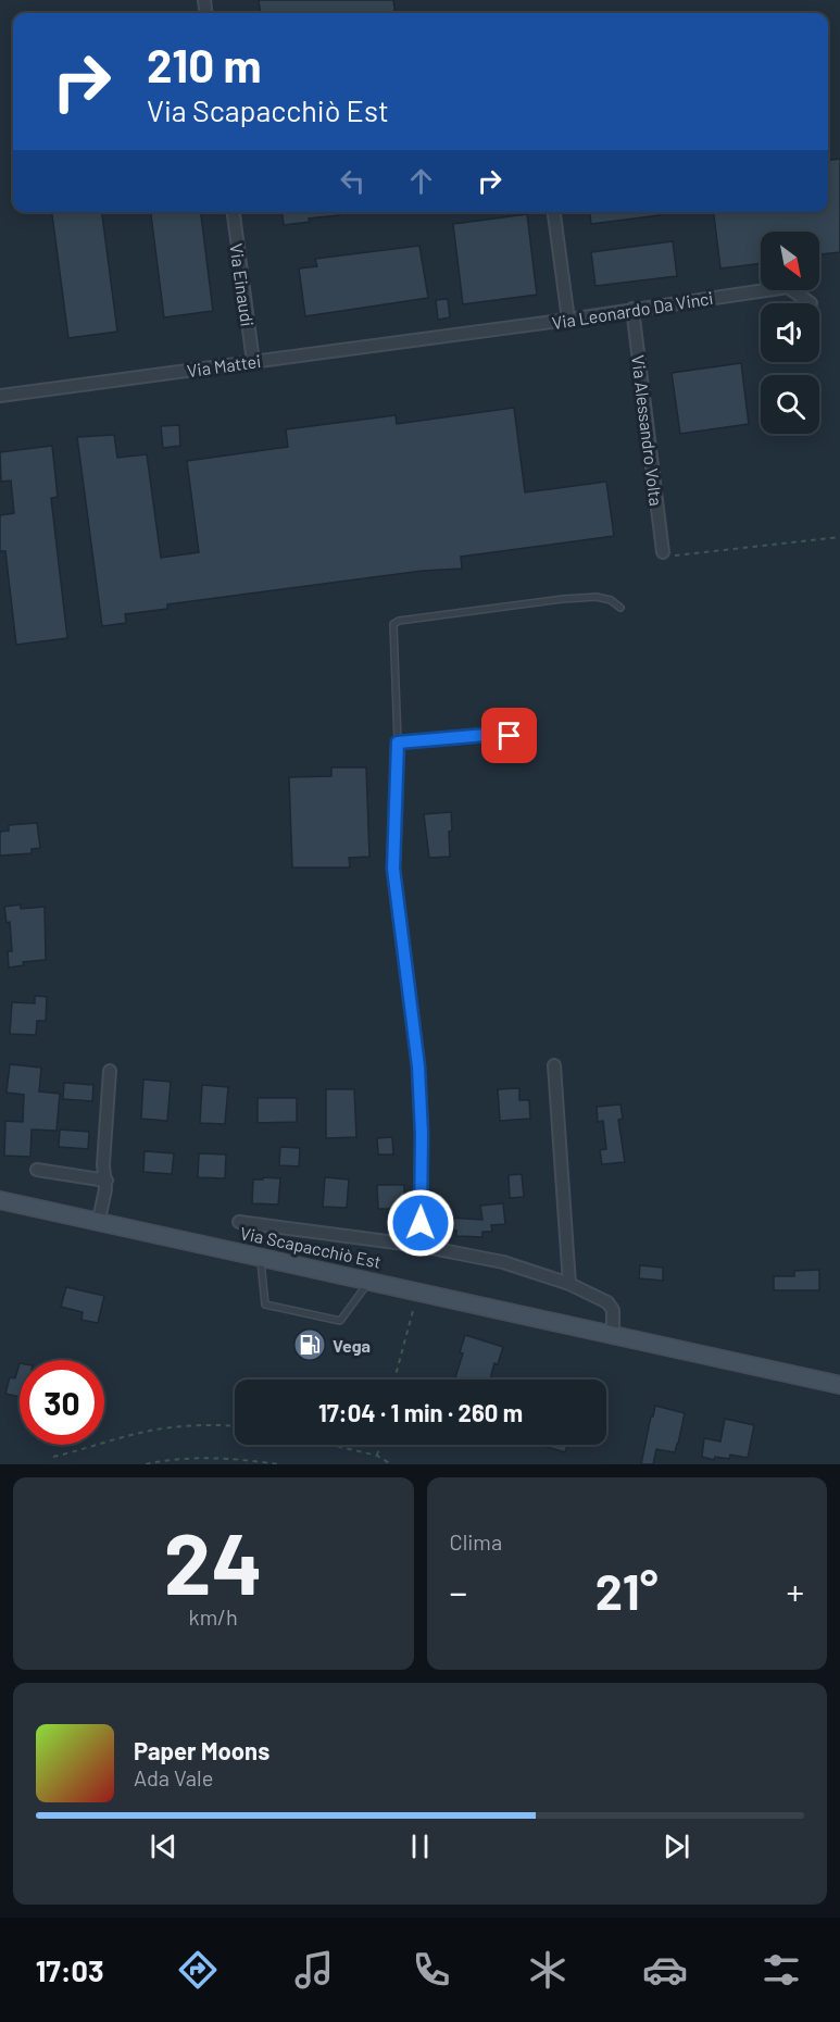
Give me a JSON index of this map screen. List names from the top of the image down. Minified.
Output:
{"streets":{"main road":["Via Scapacchiò Est"],"street":["Via Einaudi","Via Leonardo Da Vinci","Via Mattei","Via Alessandro Volta"]},"crossings":[["Via Einaudi","Via Mattei"],["Via Leonardo Da Vinci","Via Mattei"],["Via Leonardo Da Vinci","Via Alessandro Volta"]],"places":{"fuel station":["Vega"]},"north":"bottom right","page":{"turn":["210 m","Via Scapacchiò Est"],"limit":"30","trip":"17:04 · 1 min · 260 m","tile":[["24","km/h"],"Clima"],"heat":["−","21°","+"],"song":["Paper Moons","Ada Vale"],"tabs":"17:03"}}
